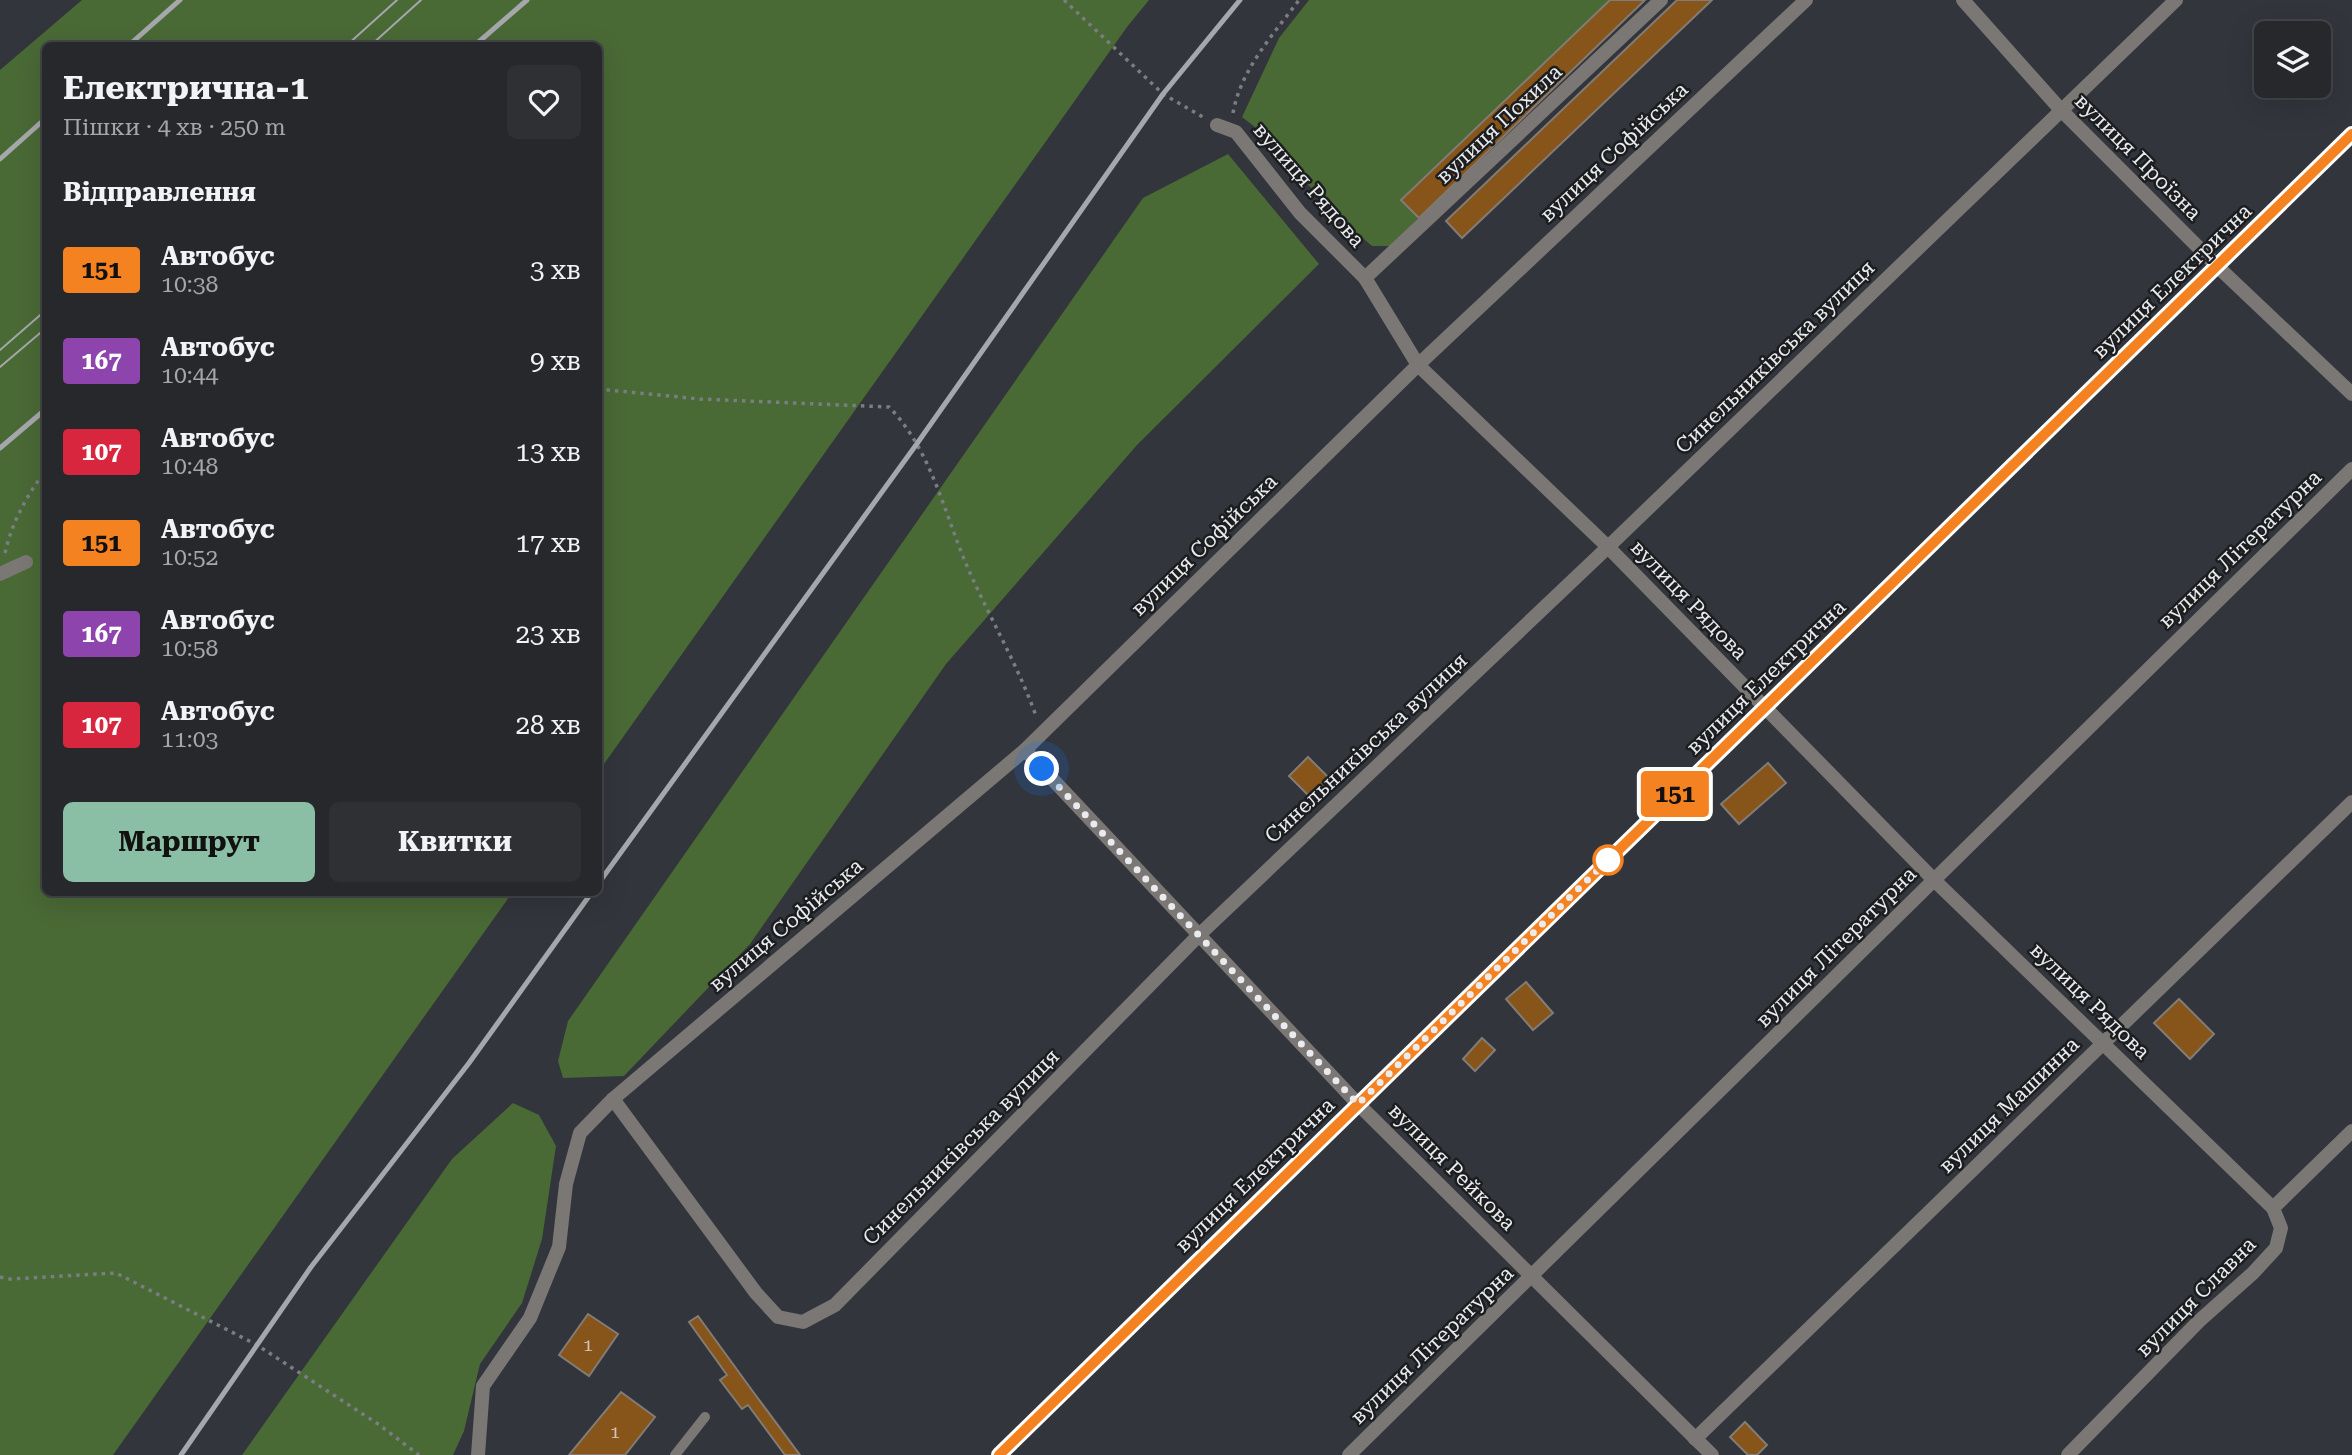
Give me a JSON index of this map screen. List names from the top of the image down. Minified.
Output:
{"streets":{"street":["вулиця Похила","вулиця Софійська","вулиця Проїзна","вулиця Рядова","вулиця Електрична","Синельниківська вулиця","вулиця Літературна","вулиця Машинна","вулиця Рейкова","вулиця Славна"]},"crossings":[["вулиця Похила","вулиця Рядова"],["вулиця Софійська","вулиця Рядова"],["вулиця Софійська","Синельниківська вулиця"],["вулиця Софійська","вулиця Рейкова"],["вулиця Проїзна","вулиця Електрична"],["вулиця Проїзна","Синельниківська вулиця"],["вулиця Рядова","вулиця Електрична"],["вулиця Рядова","Синельниківська вулиця"],["вулиця Рядова","вулиця Літературна"],["вулиця Рядова","вулиця Машинна"],["вулиця Рядова","вулиця Славна"],["вулиця Електрична","вулиця Рейкова"],["Синельниківська вулиця","вулиця Рейкова"],["вулиця Літературна","вулиця Рейкова"],["вулиця Машинна","вулиця Рейкова"]],"lines":["bus line 151"],"house_numbers":["1","1"],"page":{"on_map":"151","heading":[["Електрична-1","Пішки · 4 хв · 250 m"],"Відправлення"],"list":[{"mark":"151","name":"Автобус","note":"10:38","value":"3 хв"},{"mark":"167","name":"Автобус","note":"10:44","value":"9 хв"},{"mark":"107","name":"Автобус","note":"10:48","value":"13 хв"},{"mark":"151","name":"Автобус","note":"10:52","value":"17 хв"},{"mark":"167","name":"Автобус","note":"10:58","value":"23 хв"},{"mark":"107","name":"Автобус","note":"11:03","value":"28 хв"}],"buttons":["Маршрут","Квитки"]}}
